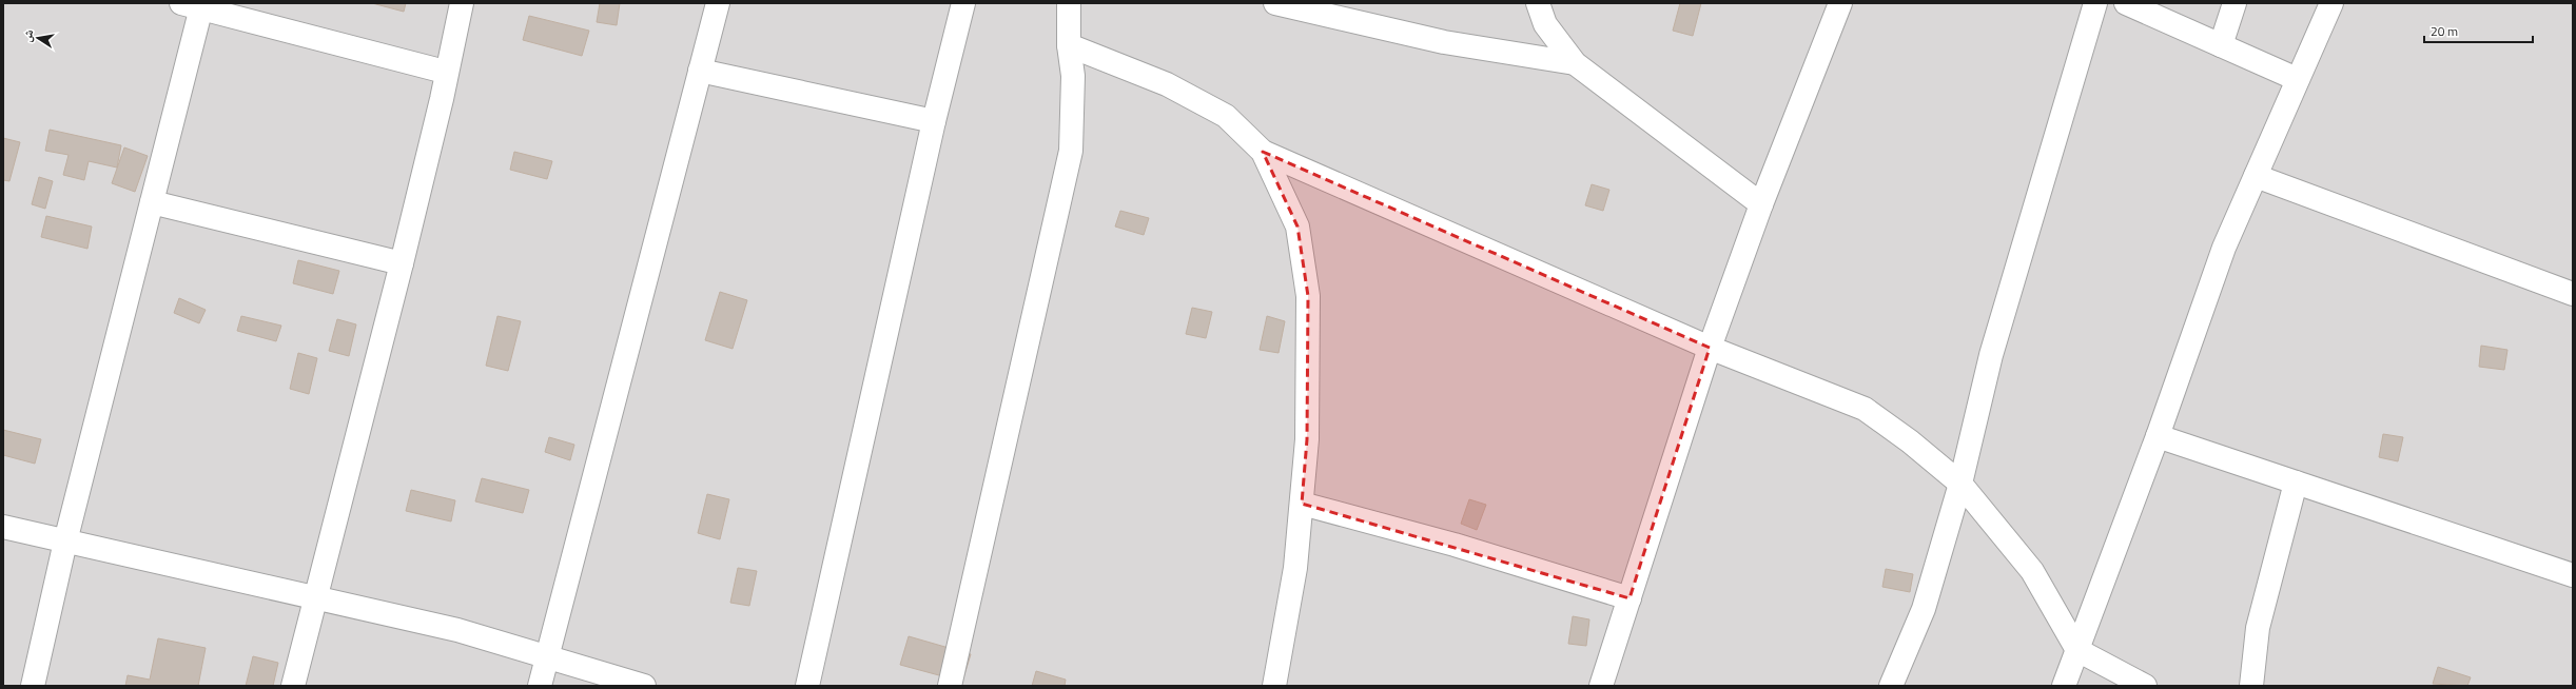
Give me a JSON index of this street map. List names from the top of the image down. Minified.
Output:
{"scale_bar":"20 m","north":"left"}
